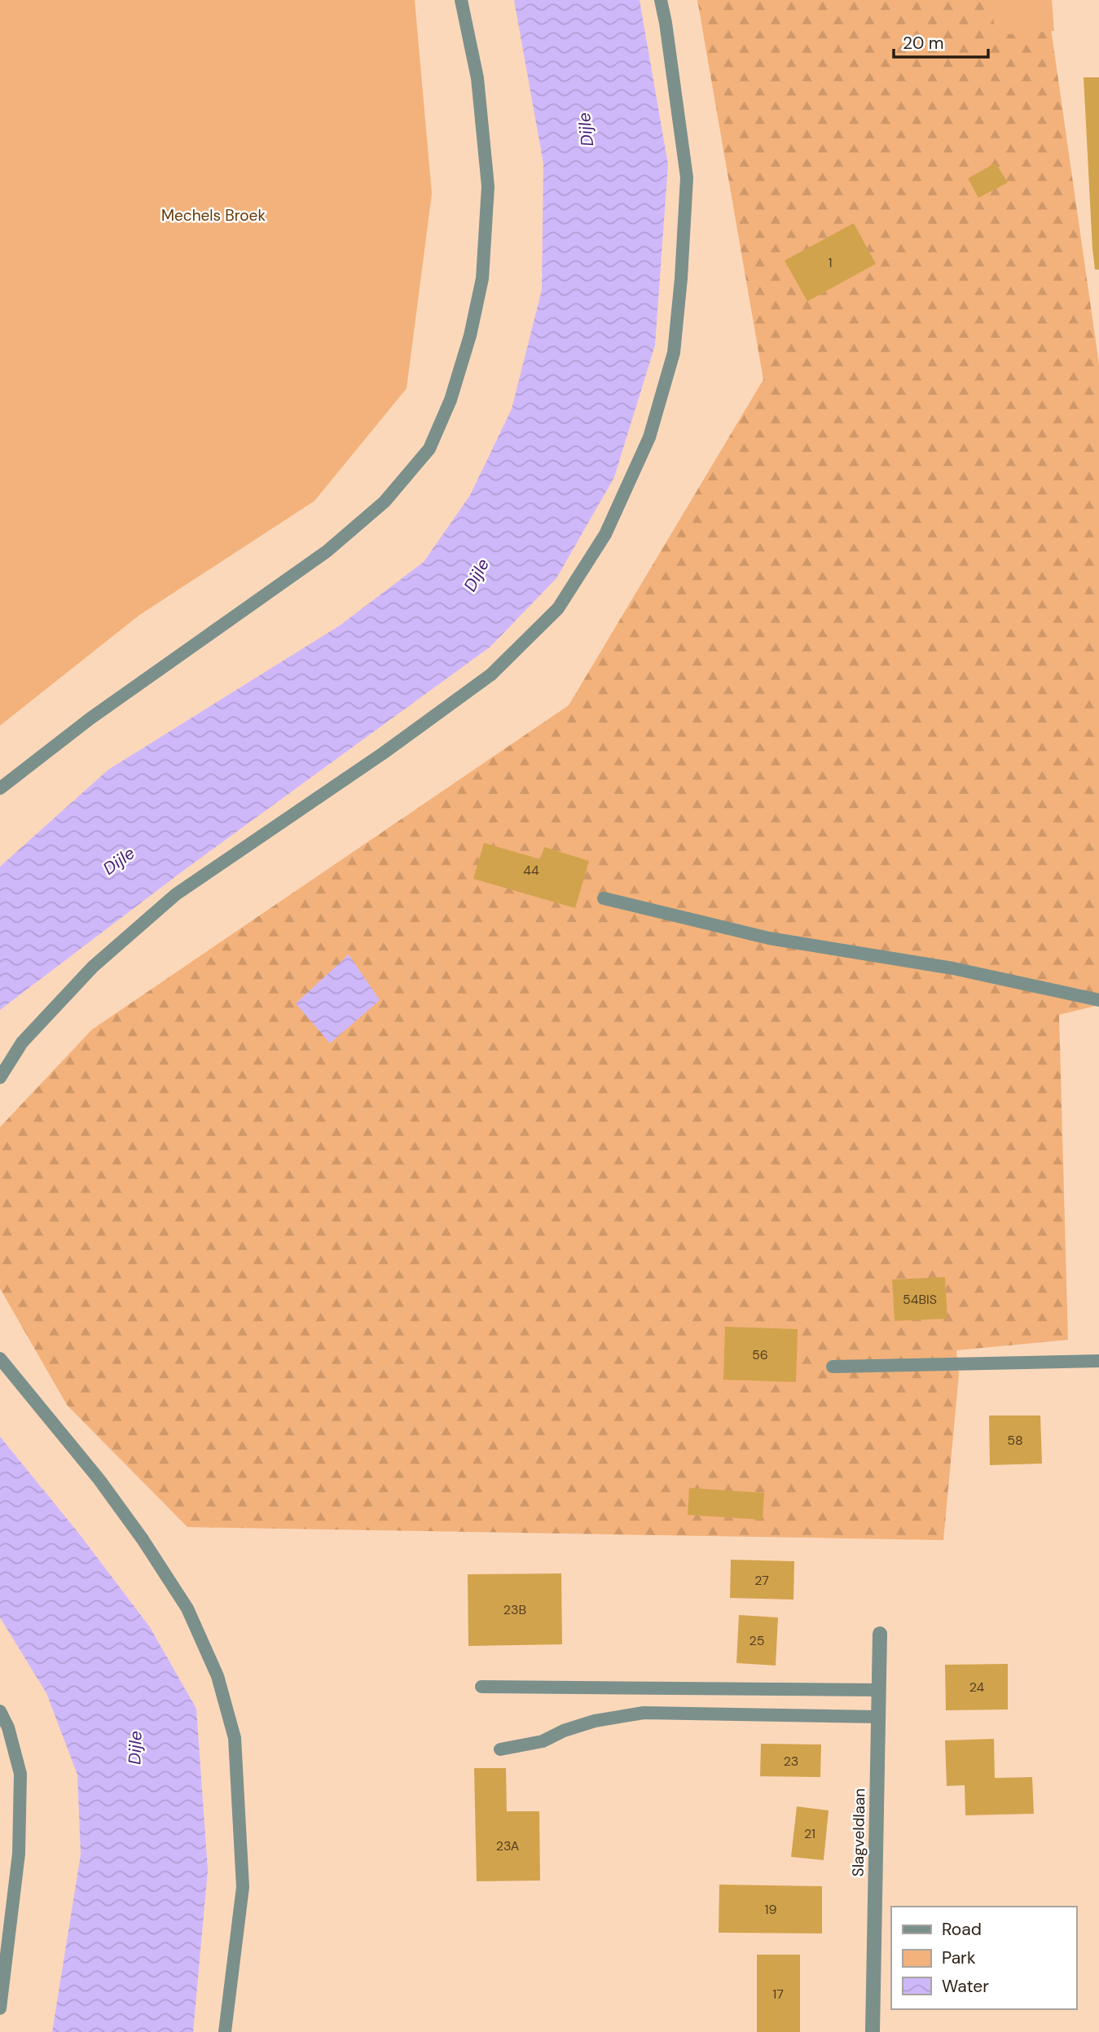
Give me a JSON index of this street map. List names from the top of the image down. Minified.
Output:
{"streets":{"street":["Slagveldlaan"]},"water":["Dijle"],"parks":["Mechels Broek"],"house_numbers":["1","44","54BIS","56","58","27","23B","25","24","23","21","23A","19","17"],"legend":["Road","Park","Water"],"scale_bar":"20 m"}
